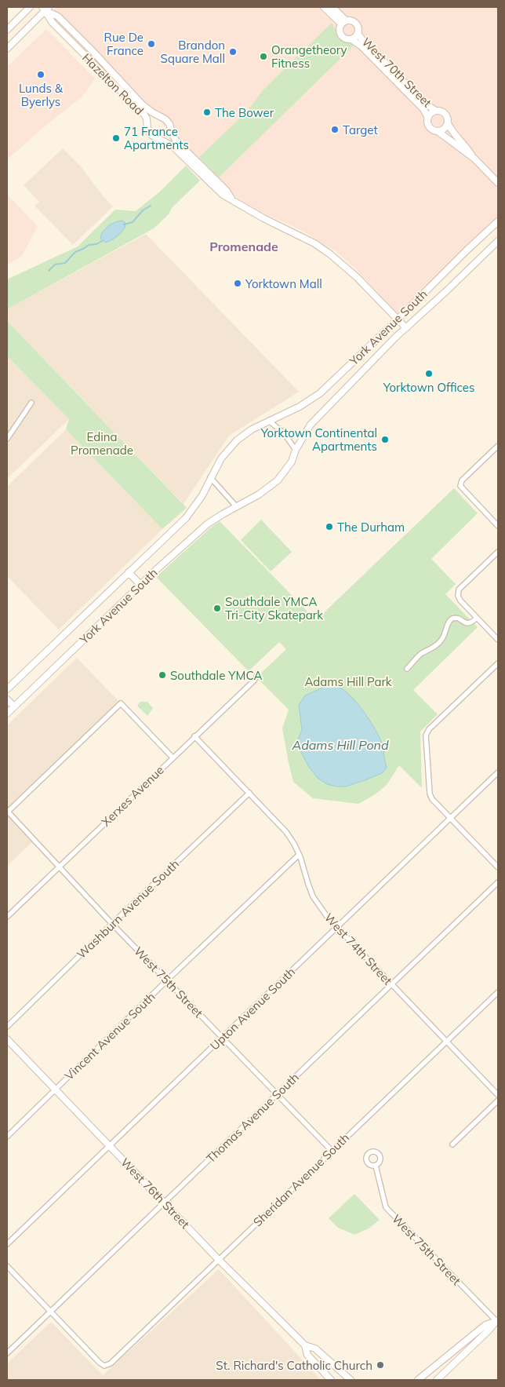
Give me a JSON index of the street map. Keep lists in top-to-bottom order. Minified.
{"streets":{"street":["West 70th Street","Hazelton Road","York Avenue South","Xerxes Avenue","Washburn Avenue South","West 74th Street","West 75th Street","Upton Avenue South","Vincent Avenue South","Thomas Avenue South","Sheridan Avenue South","West 76th Street"]},"crossings":[["Hazelton Road","York Avenue South"],["Xerxes Avenue","West 74th Street"],["Xerxes Avenue","West 75th Street"],["Washburn Avenue South","West 74th Street"],["Washburn Avenue South","West 75th Street"],["West 74th Street","Upton Avenue South"],["West 74th Street","Vincent Avenue South"],["West 74th Street","Thomas Avenue South"],["West 74th Street","Sheridan Avenue South"],["West 75th Street","Upton Avenue South"],["West 75th Street","Vincent Avenue South"],["West 75th Street","Thomas Avenue South"],["West 75th Street","Sheridan Avenue South"],["Upton Avenue South","West 76th Street"],["Vincent Avenue South","West 76th Street"],["Thomas Avenue South","Sheridan Avenue South"],["Thomas Avenue South","West 76th Street"],["Sheridan Avenue South","West 76th Street"]],"districts":["Promenade"],"water":["Adams Hill Pond"],"parks":["Edina Promenade","Adams Hill Park"],"places":["Rue De France","Brandon Square Mall","Orangetheory Fitness","Lunds & Byerlys","The Bower","Target","71 France Apartments","Yorktown Mall","Yorktown Offices","Yorktown Continental Apartments","The Durham","Southdale YMCA Tri-City Skatepark","Southdale YMCA","St. Richard's Catholic Church"]}
